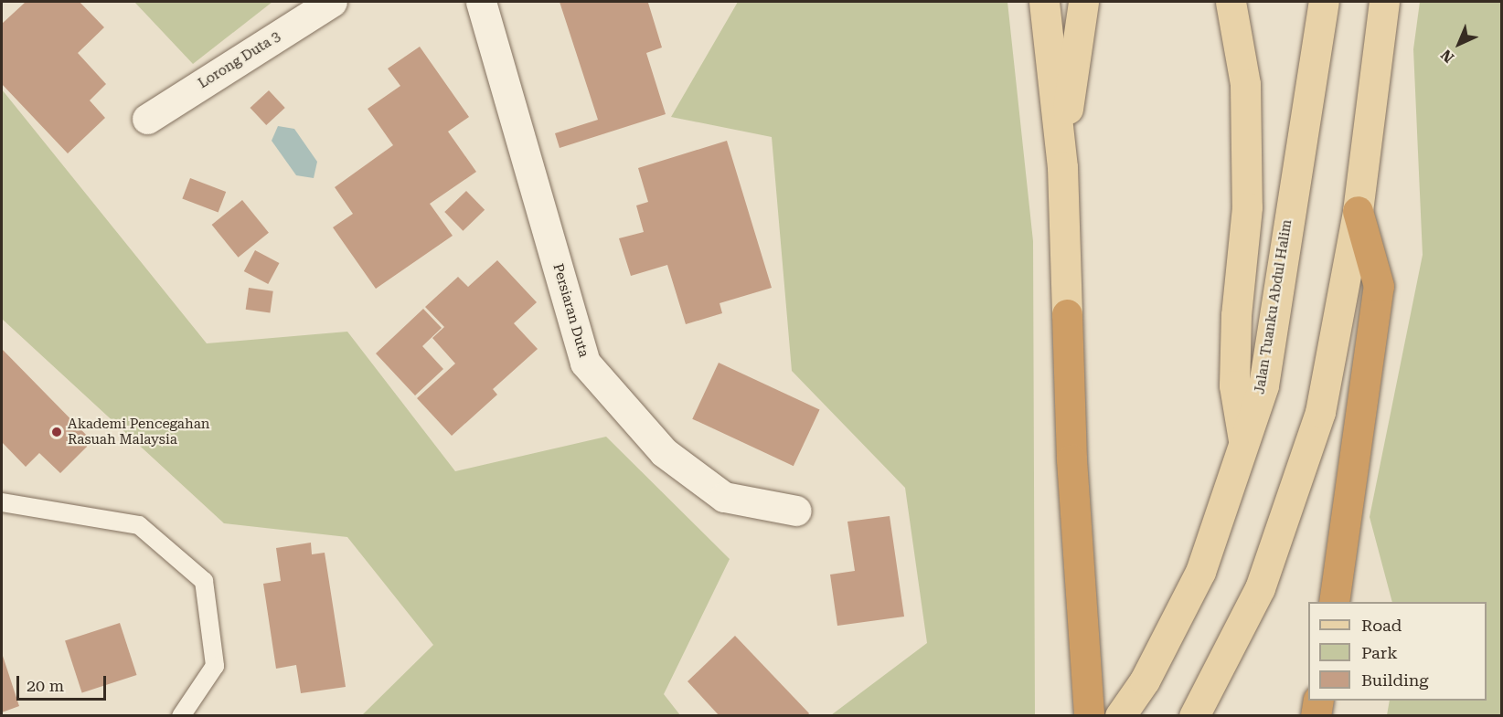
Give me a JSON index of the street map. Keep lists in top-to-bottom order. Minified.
{"streets":{"main road":["Jalan Tuanku Abdul Halim"],"street":["Lorong Duta 3","Persiaran Duta"]},"places":["Akademi Pencegahan Rasuah Malaysia"],"legend":["Road","Park","Building"],"scale_bar":"20 m","north":"bottom left"}
